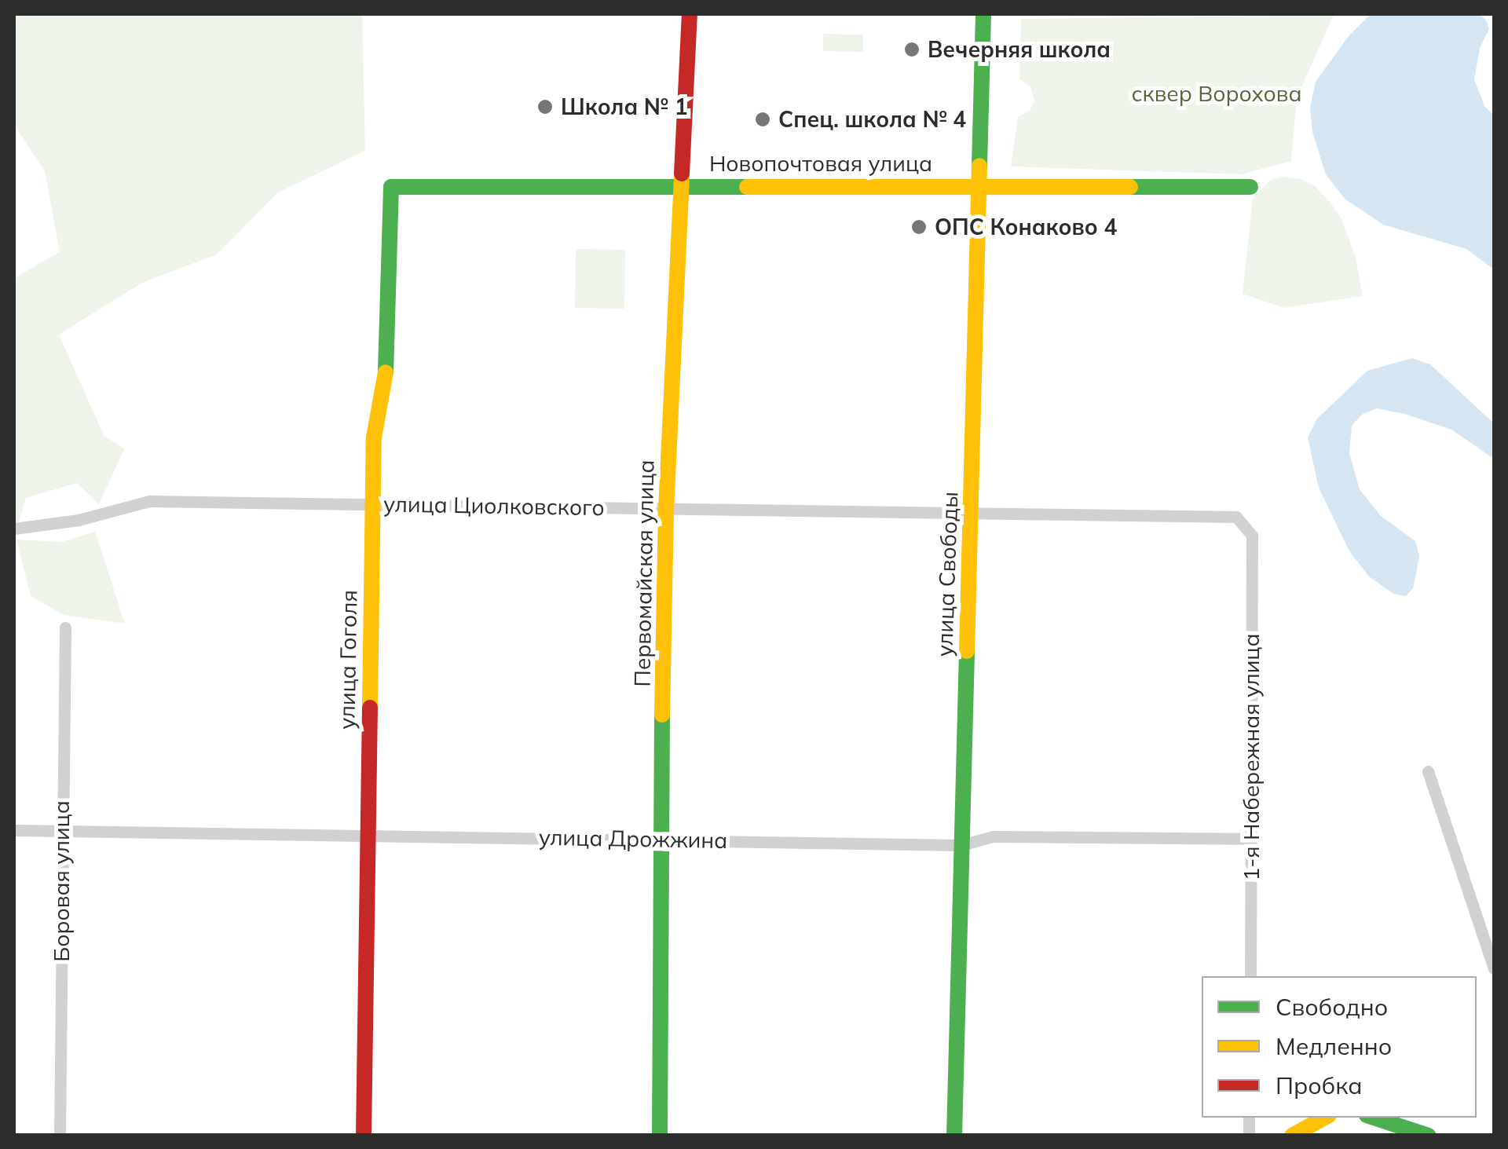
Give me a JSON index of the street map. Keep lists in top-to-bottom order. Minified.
{"streets":{"street":["Новопочтовая улица","улица Циолковского","Первомайская улица","улица Свободы","улица Гоголя","1-я Набережная улица","улица Дрожжина","Боровая улица"]},"crossings":[["Новопочтовая улица","Первомайская улица"],["Новопочтовая улица","улица Свободы"],["Новопочтовая улица","улица Гоголя"],["улица Циолковского","Первомайская улица"],["улица Циолковского","улица Свободы"],["улица Циолковского","улица Гоголя"],["улица Циолковского","1-я Набережная улица"],["Первомайская улица","улица Дрожжина"],["улица Свободы","улица Дрожжина"],["улица Гоголя","улица Дрожжина"],["1-я Набережная улица","улица Дрожжина"],["улица Дрожжина","Боровая улица"]],"parks":["сквер Ворохова"],"places":["Вечерняя школа","Школа № 1","Спец. школа № 4","ОПС Конаково 4"],"legend":["Свободно","Медленно","Пробка"]}
